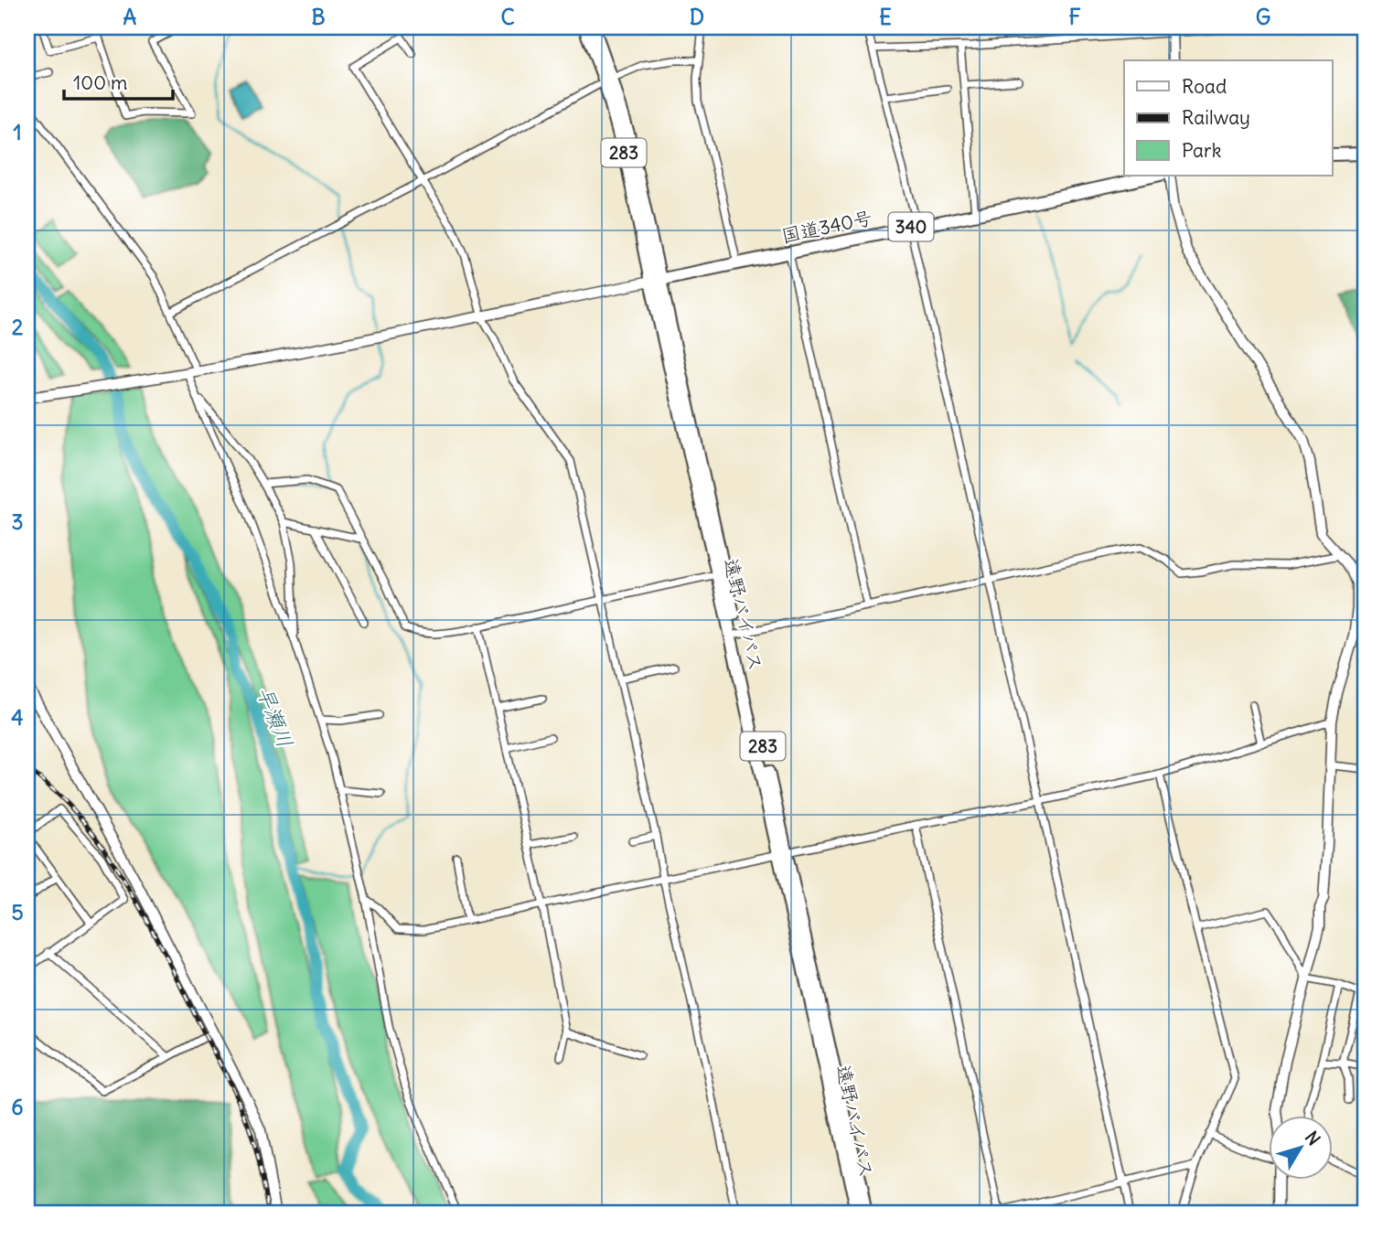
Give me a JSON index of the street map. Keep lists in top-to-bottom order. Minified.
{"streets":{"highway":["283","国道340号","340","遠野バイパス"]},"crossings":[["国道340号","遠野バイパス"]],"water":["早瀬川"],"legend":["Road","Railway","Park"],"scale_bar":"100 m","north":"top right","grid":{"columns":["A","B","C","D","E","F","G"],"rows":["1","2","3","4","5","6"]}}
